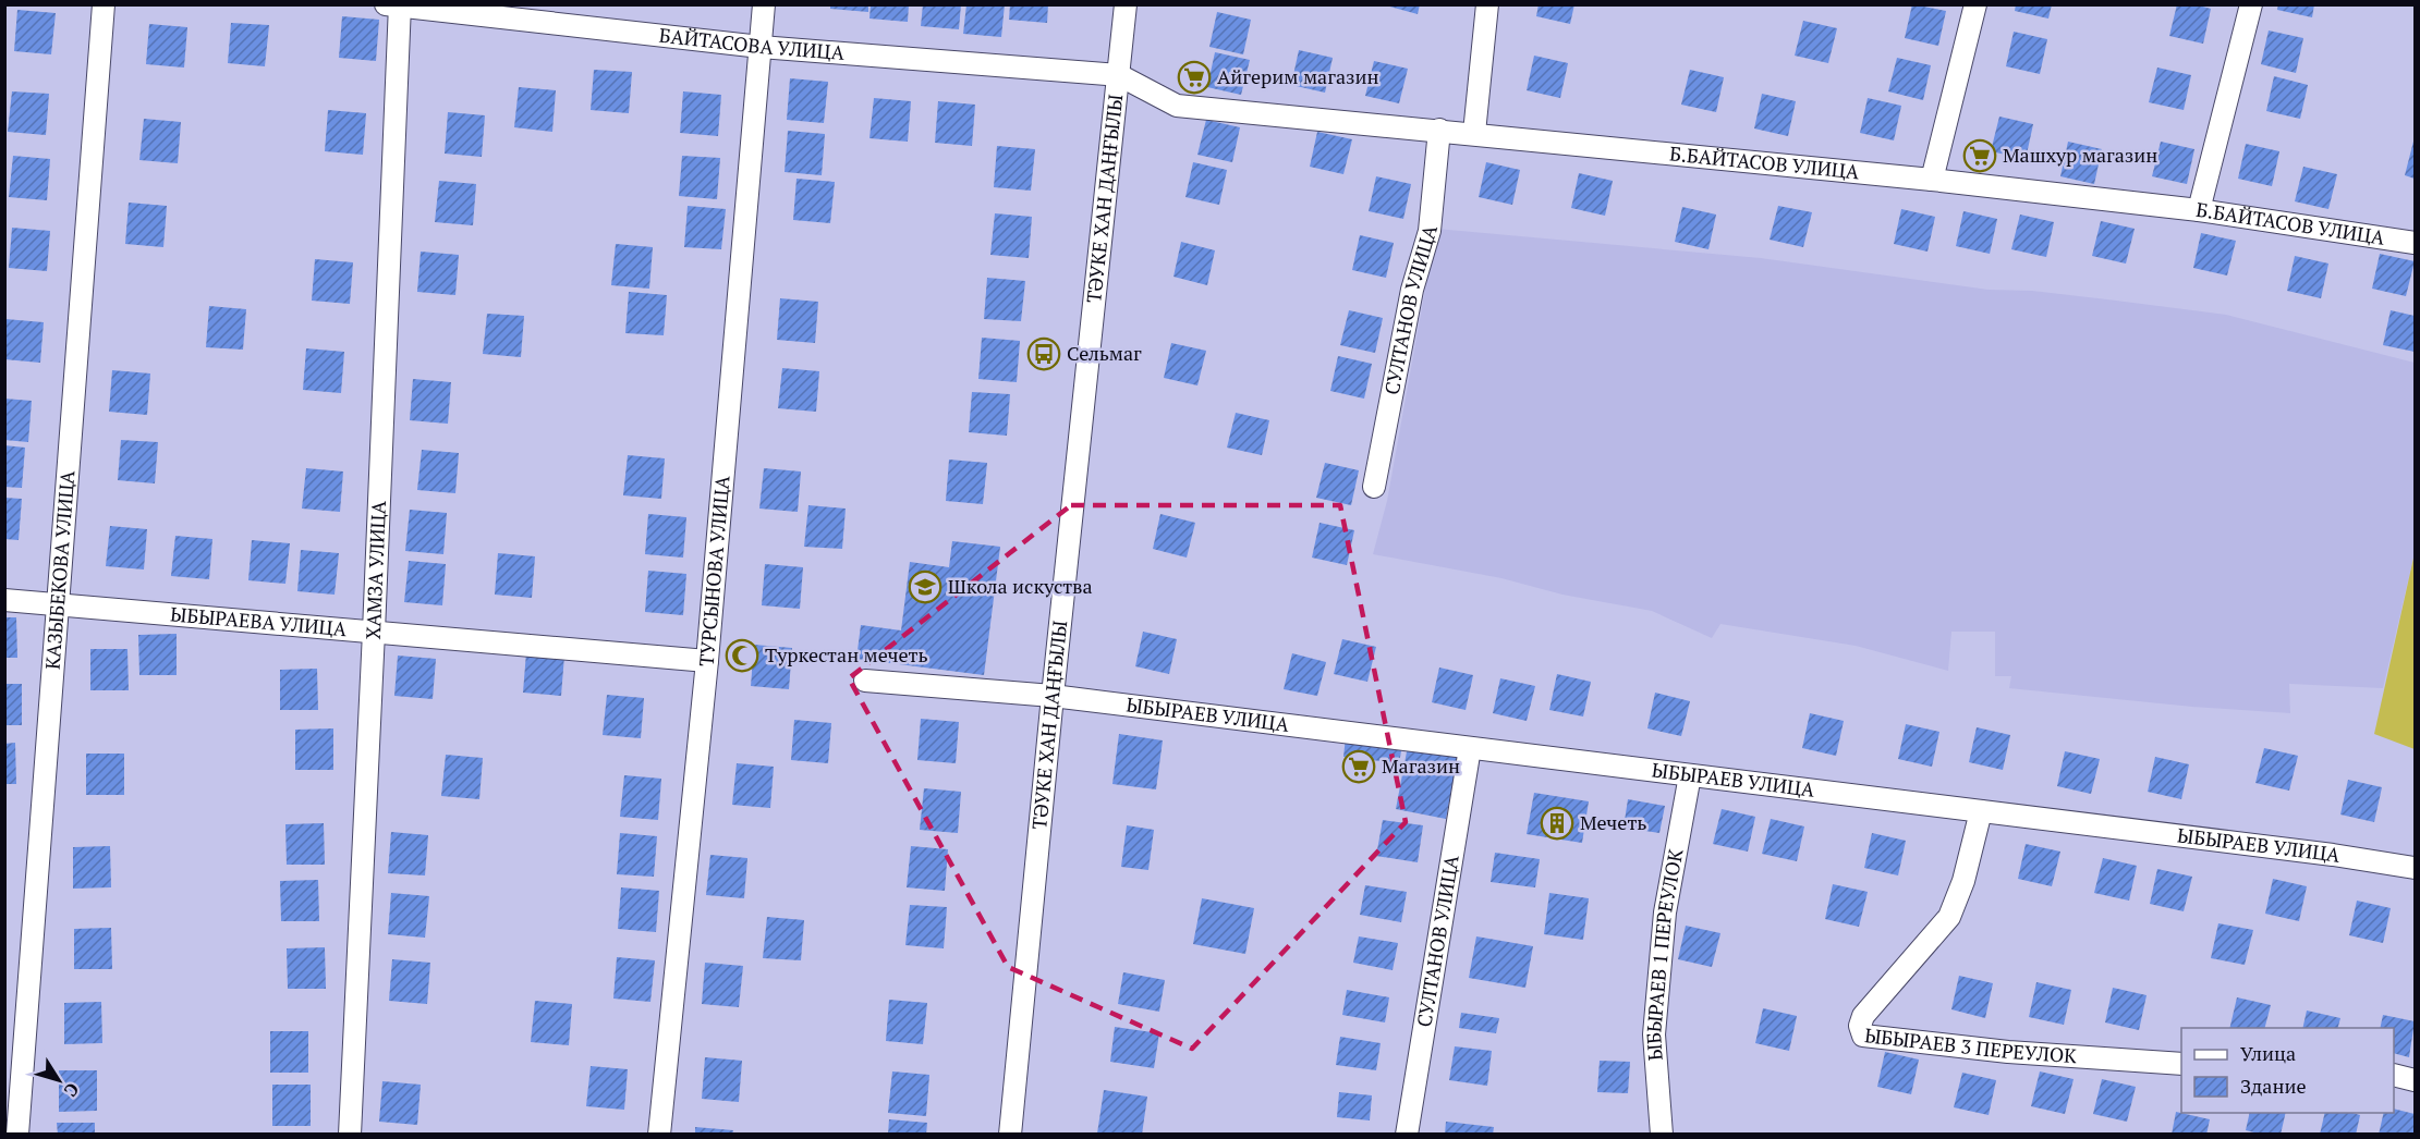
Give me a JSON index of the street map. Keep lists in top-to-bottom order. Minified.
{"streets":{"street":["БАЙТАСОВА УЛИЦА","Б.БАЙТАСОВ УЛИЦА","ТӘУКЕ ХАН ДАҢҒЫЛЫ","СУЛТАНОВ УЛИЦА","КАЗЫБЕКОВА УЛИЦА","ХАМЗА УЛИЦА","ТУРСЫНОВА УЛИЦА","ЫБЫРАЕВА УЛИЦА","ЫБЫРАЕВ УЛИЦА","ЫБЫРАЕВ 1 ПЕРЕУЛОК","ЫБЫРАЕВ 3 ПЕРЕУЛОК"]},"crossings":[["БАЙТАСОВА УЛИЦА","Б.БАЙТАСОВ УЛИЦА"],["БАЙТАСОВА УЛИЦА","ТӘУКЕ ХАН ДАҢҒЫЛЫ"],["БАЙТАСОВА УЛИЦА","ХАМЗА УЛИЦА"],["БАЙТАСОВА УЛИЦА","ТУРСЫНОВА УЛИЦА"],["Б.БАЙТАСОВ УЛИЦА","ТӘУКЕ ХАН ДАҢҒЫЛЫ"],["Б.БАЙТАСОВ УЛИЦА","СУЛТАНОВ УЛИЦА"],["ТӘУКЕ ХАН ДАҢҒЫЛЫ","ЫБЫРАЕВ УЛИЦА"],["СУЛТАНОВ УЛИЦА","ЫБЫРАЕВ УЛИЦА"],["КАЗЫБЕКОВА УЛИЦА","ЫБЫРАЕВА УЛИЦА"],["ХАМЗА УЛИЦА","ЫБЫРАЕВА УЛИЦА"],["ТУРСЫНОВА УЛИЦА","ЫБЫРАЕВА УЛИЦА"],["ЫБЫРАЕВ УЛИЦА","ЫБЫРАЕВ 1 ПЕРЕУЛОК"],["ЫБЫРАЕВ УЛИЦА","ЫБЫРАЕВ 3 ПЕРЕУЛОК"]],"places":{"supermarket":["Айгерим магазин","Машхур магазин","Магазин"],"bus stop":["Сельмаг"],"school or university":["Школа искуства"],"mosque":["Туркестан мечеть"],"building":["Мечеть"]},"legend":["Улица","Здание"],"north":"bottom right"}
